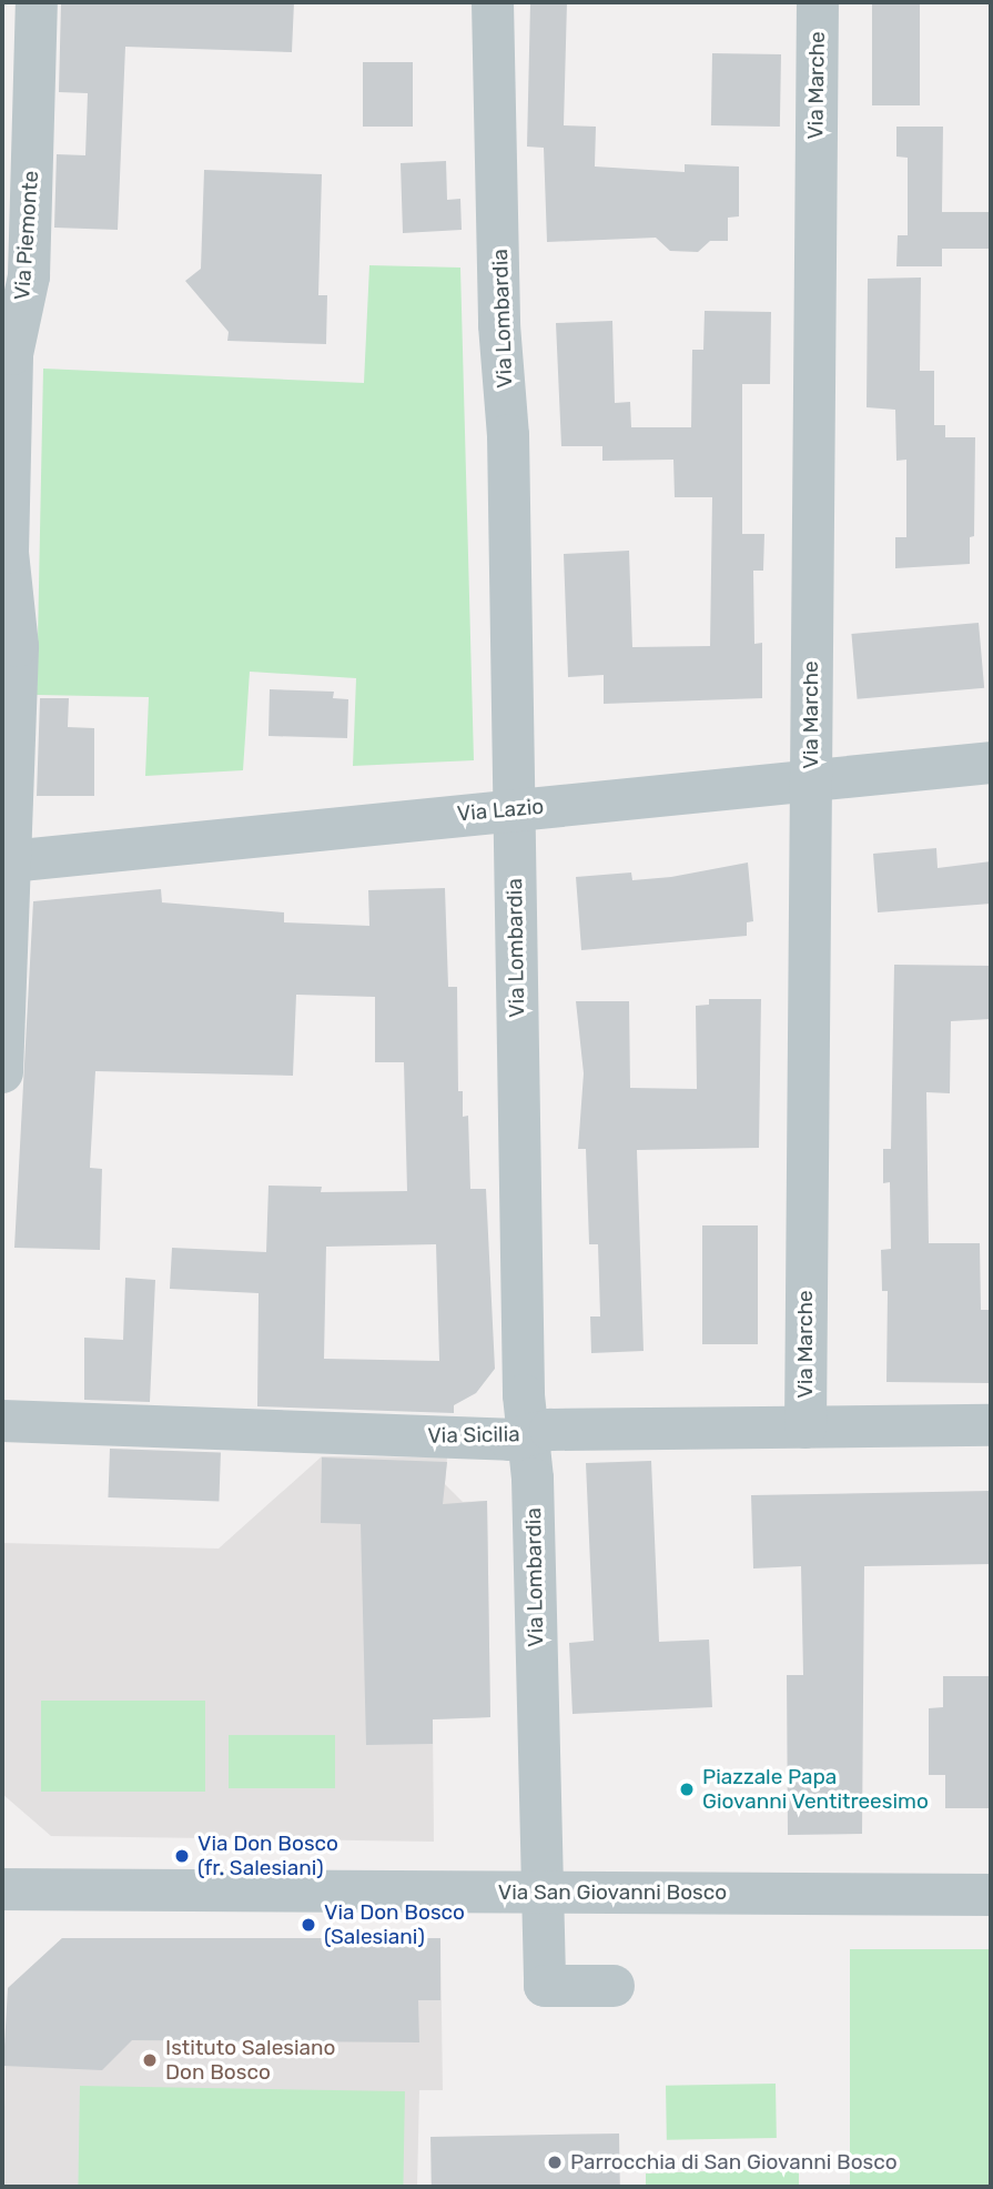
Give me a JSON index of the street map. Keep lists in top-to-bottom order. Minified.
{"streets":{"street":["Via Marche","Via Piemonte","Via Lombardia","Via Lazio","Via Sicilia","Via San Giovanni Bosco"]},"crossings":[["Via Marche","Via Lazio"],["Via Marche","Via Sicilia"],["Via Piemonte","Via Lazio"],["Via Lombardia","Via Lazio"],["Via Lombardia","Via Sicilia"],["Via Lombardia","Via San Giovanni Bosco"]],"places":["Piazzale Papa Giovanni Ventitreesimo","Via Don Bosco (fr. Salesiani)","Via Don Bosco (Salesiani)","Istituto Salesiano Don Bosco","Parrocchia di San Giovanni Bosco"]}
